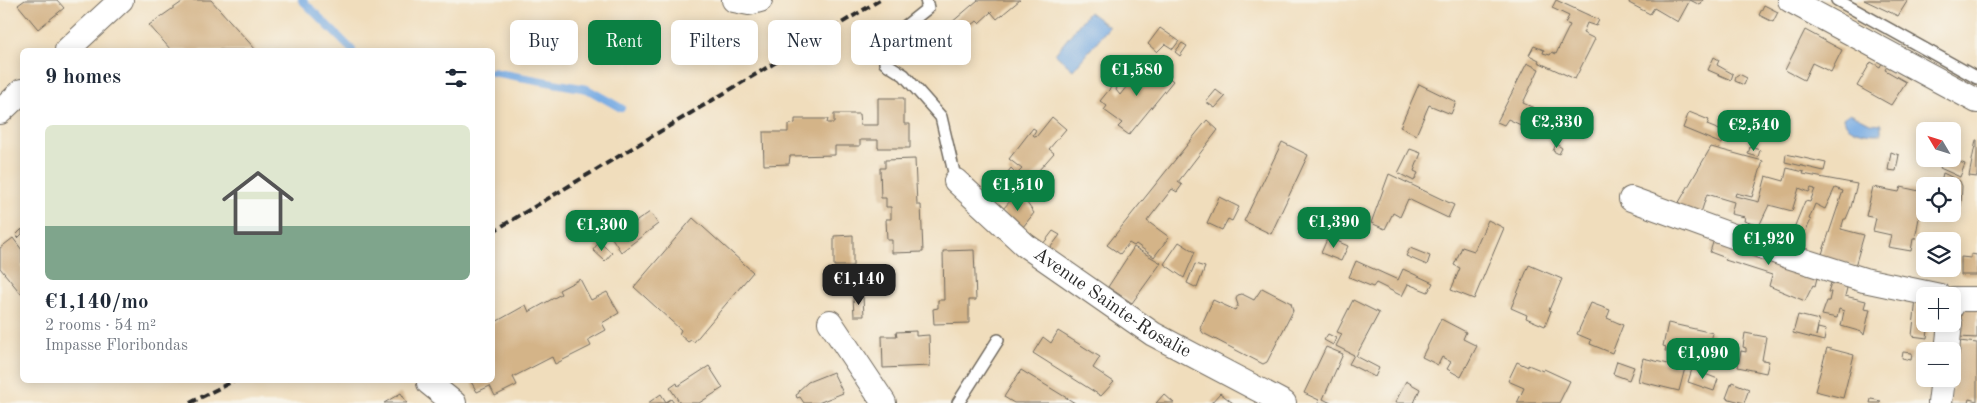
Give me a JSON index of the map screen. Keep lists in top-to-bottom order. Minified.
{"streets":{"street":["Avenue Sainte-Rosalie"]},"north":"top left","page":{"chip":["Buy","Rent","Filters","New","Apartment"],"heading":"9 homes","price":["€1,580","€2,330","€2,540","€1,510","€1,390","€1,300","€1,920","€1,140","€1,090"],"list":[{"name":"€1,140/mo","note":"2 rooms · 54 m² · Impasse Floribondas"}],"map_buttons":["+","−"]}}
